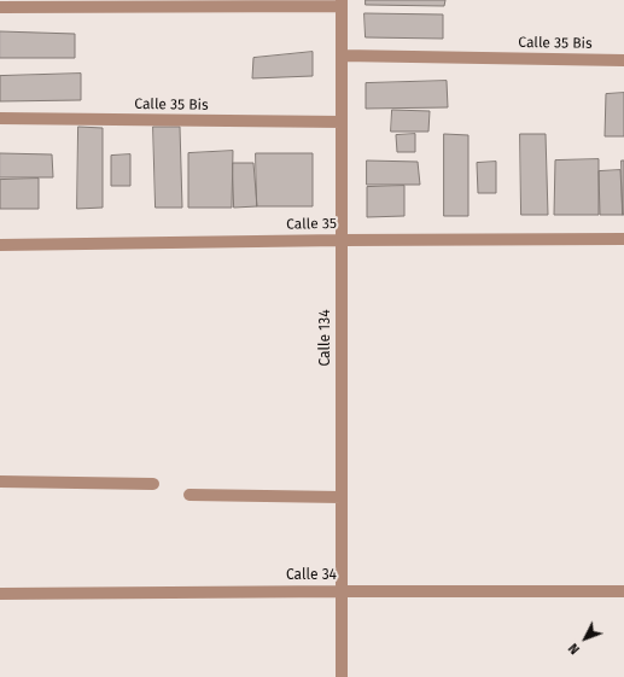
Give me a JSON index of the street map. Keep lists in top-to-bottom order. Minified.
{"streets":{"street":["Calle 35 Bis","Calle 35","Calle 134","Calle 34"]},"crossings":[["Calle 35 Bis","Calle 134"],["Calle 35","Calle 134"],["Calle 134","Calle 34"]],"north":"bottom left"}
